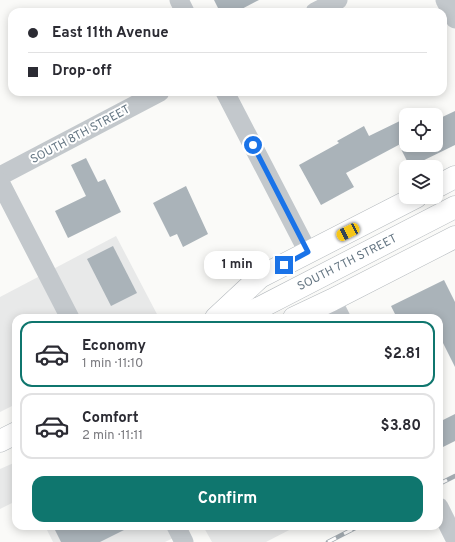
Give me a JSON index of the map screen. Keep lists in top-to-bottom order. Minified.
{"streets":{"main road":["SOUTH 7TH STREET"],"street":["SOUTH 8TH STREET"]},"page":{"banner":["East 11th Avenue","Drop-off"],"bubble":"1 min","list":[{"name":"Economy","note":"1 min · 11:10","value":"$2.81"},{"name":"Comfort","note":"2 min · 11:11","value":"$3.80"}],"buttons":"Confirm"}}
